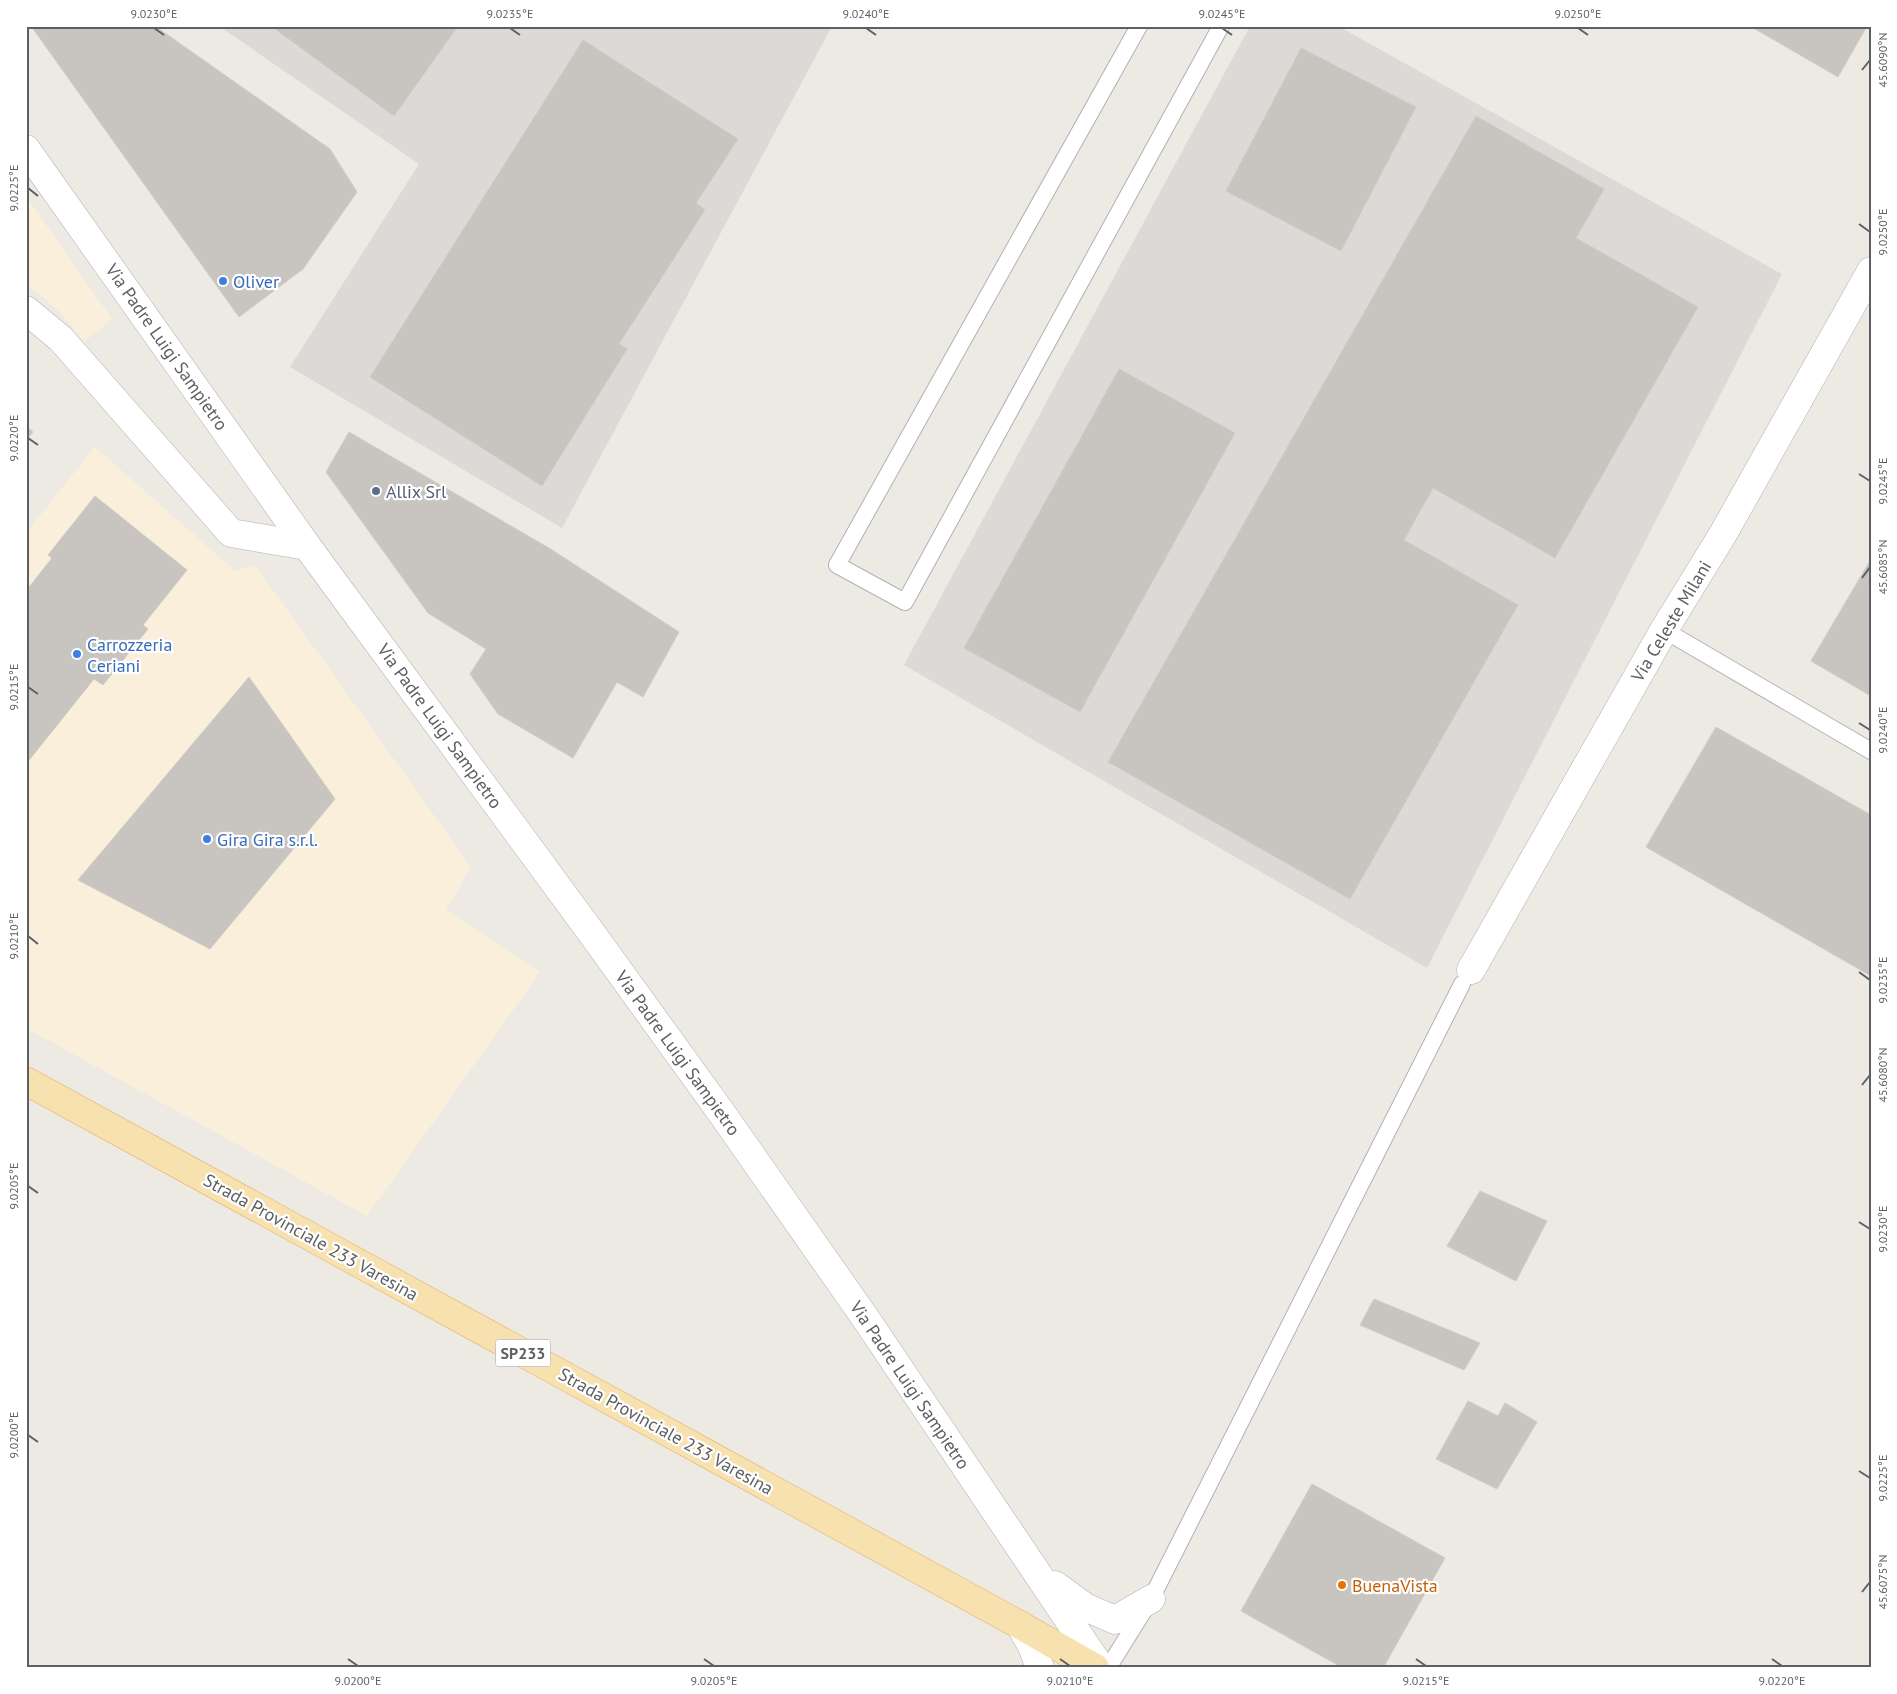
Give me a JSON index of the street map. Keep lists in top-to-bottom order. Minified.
{"streets":{"main road":["Strada Provinciale 233 Varesina","SP233"],"street":["Via Padre Luigi Sampietro","Via Celeste Milani"]},"places":["Oliver","Allix Srl","Carrozzeria Ceriani","Gira Gira s.r.l.","BuenaVista"],"coordinates":["9.0230°E","9.0235°E","9.0240°E","9.0245°E","9.0250°E","45.6090°N","9.0225°E","9.0220°E","45.6085°N","9.0215°E","9.0210°E","45.6080°N","9.0205°E","9.0200°E","45.6075°N"]}
